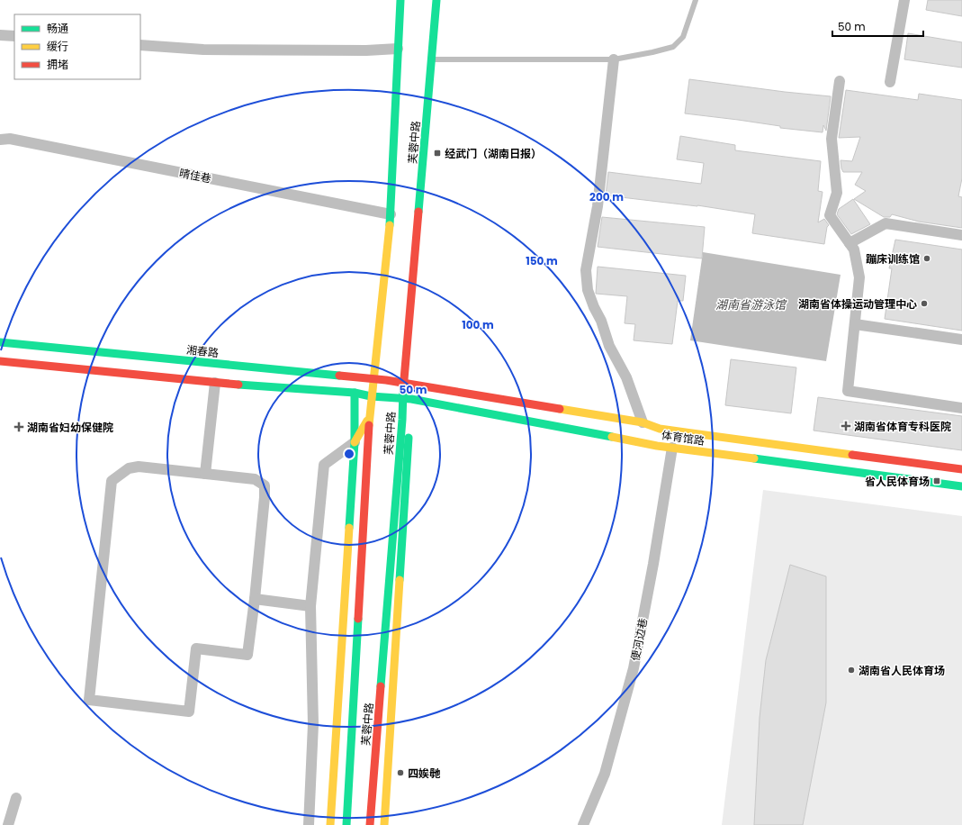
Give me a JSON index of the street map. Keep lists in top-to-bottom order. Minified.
{"streets":{"street":["芙蓉中路","晴佳巷","湘春路","体育馆路","便河边巷"]},"crossings":[["芙蓉中路","晴佳巷"],["芙蓉中路","湘春路"],["芙蓉中路","体育馆路"],["湘春路","体育馆路"],["体育馆路","便河边巷"]],"water":["湖南省游泳馆"],"places":{"transit":["经武门（湖南日报）","省人民体育场"],"other":["蹦床训练馆","湖南省体操运动管理中心","湖南省人民体育场","四娭毑"],"health":["湖南省体育专科医院","湖南省妇幼保健院"]},"legend":["畅通","缓行","拥堵"],"scale_bar":"50 m","rings":["200 m","150 m","100 m","50 m"]}
